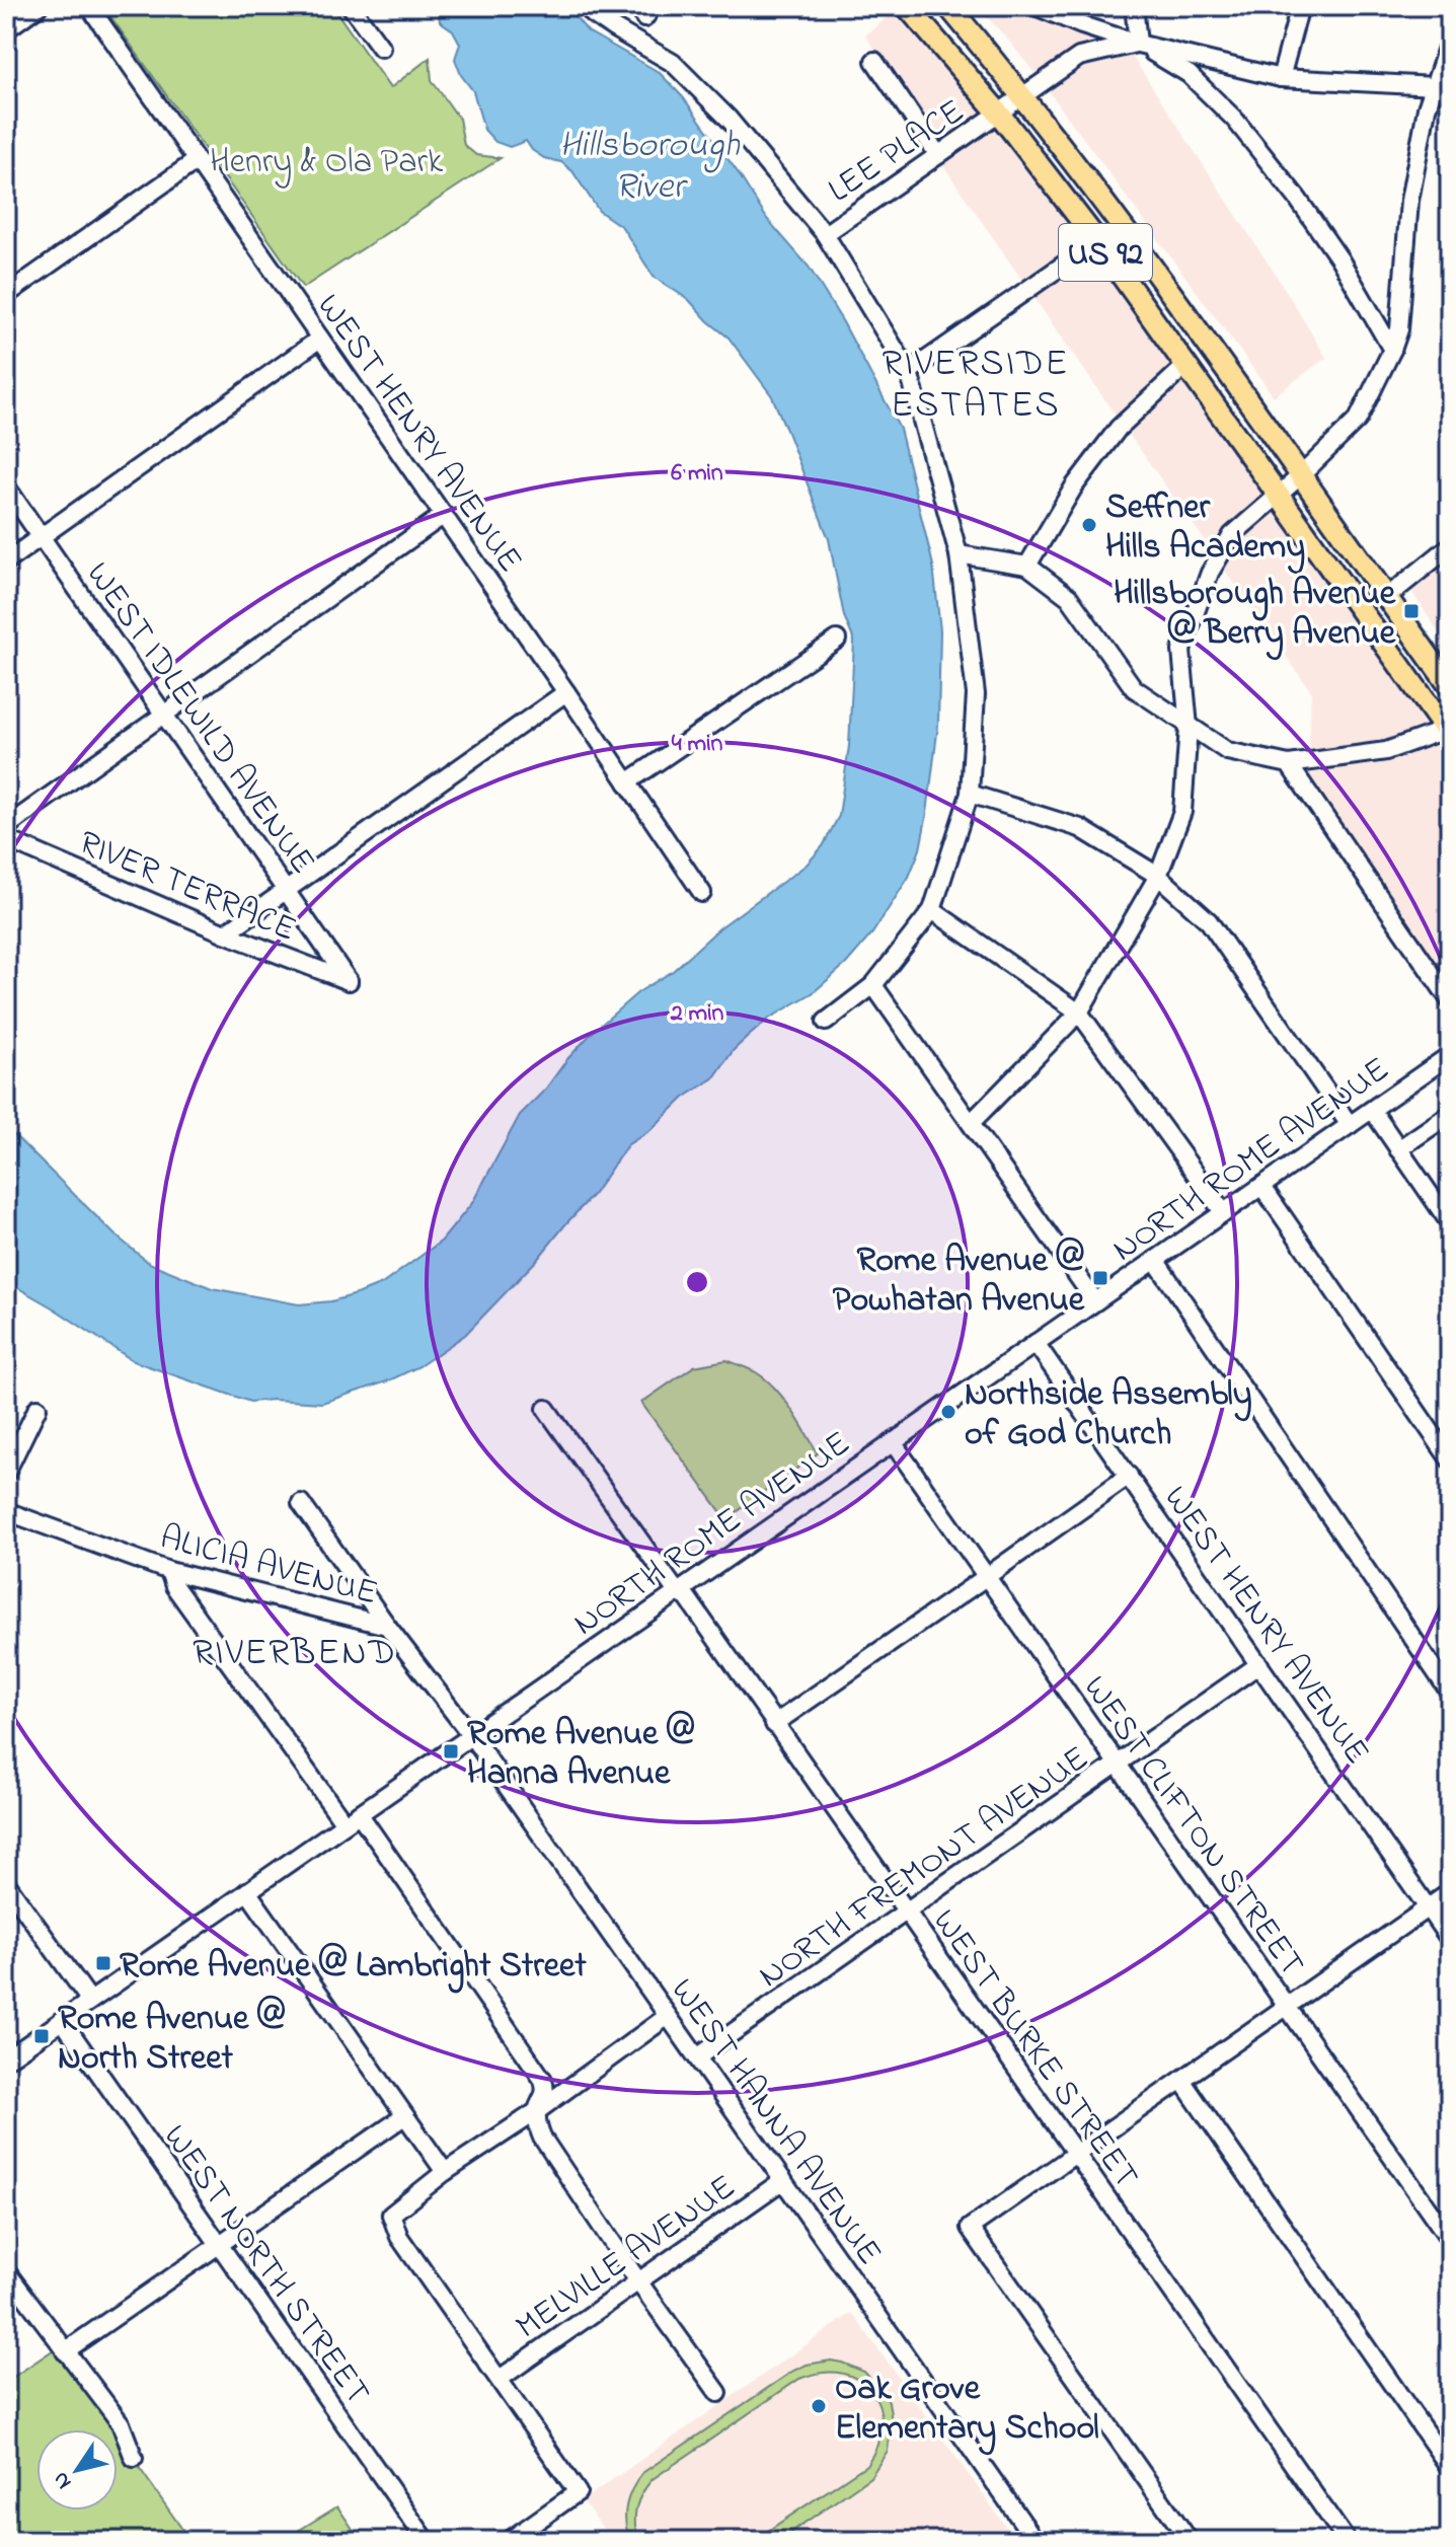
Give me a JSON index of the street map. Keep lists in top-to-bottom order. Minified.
{"streets":{"main road":["US 92"],"street":["LEE PLACE","WEST HENRY AVENUE","WEST IDLEWILD AVENUE","RIVER TERRACE","NORTH ROME AVENUE","ALICIA AVENUE","WEST CLIFTON STREET","NORTH FREMONT AVENUE","WEST BURKE STREET","WEST HANNA AVENUE","MELVILLE AVENUE","WEST NORTH STREET"]},"crossings":[["LEE PLACE","US 92"],["WEST HENRY AVENUE","NORTH ROME AVENUE"],["WEST HENRY AVENUE","NORTH FREMONT AVENUE"],["WEST IDLEWILD AVENUE","RIVER TERRACE"],["NORTH ROME AVENUE","ALICIA AVENUE"],["NORTH ROME AVENUE","WEST CLIFTON STREET"],["NORTH ROME AVENUE","WEST BURKE STREET"],["NORTH ROME AVENUE","WEST HANNA AVENUE"],["NORTH ROME AVENUE","WEST NORTH STREET"],["ALICIA AVENUE","WEST HANNA AVENUE"],["WEST CLIFTON STREET","NORTH FREMONT AVENUE"],["NORTH FREMONT AVENUE","WEST BURKE STREET"],["NORTH FREMONT AVENUE","WEST HANNA AVENUE"],["WEST HANNA AVENUE","MELVILLE AVENUE"]],"districts":["RIVERSIDE ESTATES","RIVERBEND"],"water":["Hillsborough River"],"parks":["Henry & Ola Park"],"places":{"other":["Seffner Hills Academy","Northside Assembly of God Church","Oak Grove Elementary School"],"transit":["Hillsborough Avenue @ Berry Avenue","Rome Avenue @ Powhatan Avenue","Rome Avenue @ Hanna Avenue","Rome Avenue @ Lambright Street","Rome Avenue @ North Street"]},"north":"bottom left","rings":["6 min","4 min","2 min"]}
